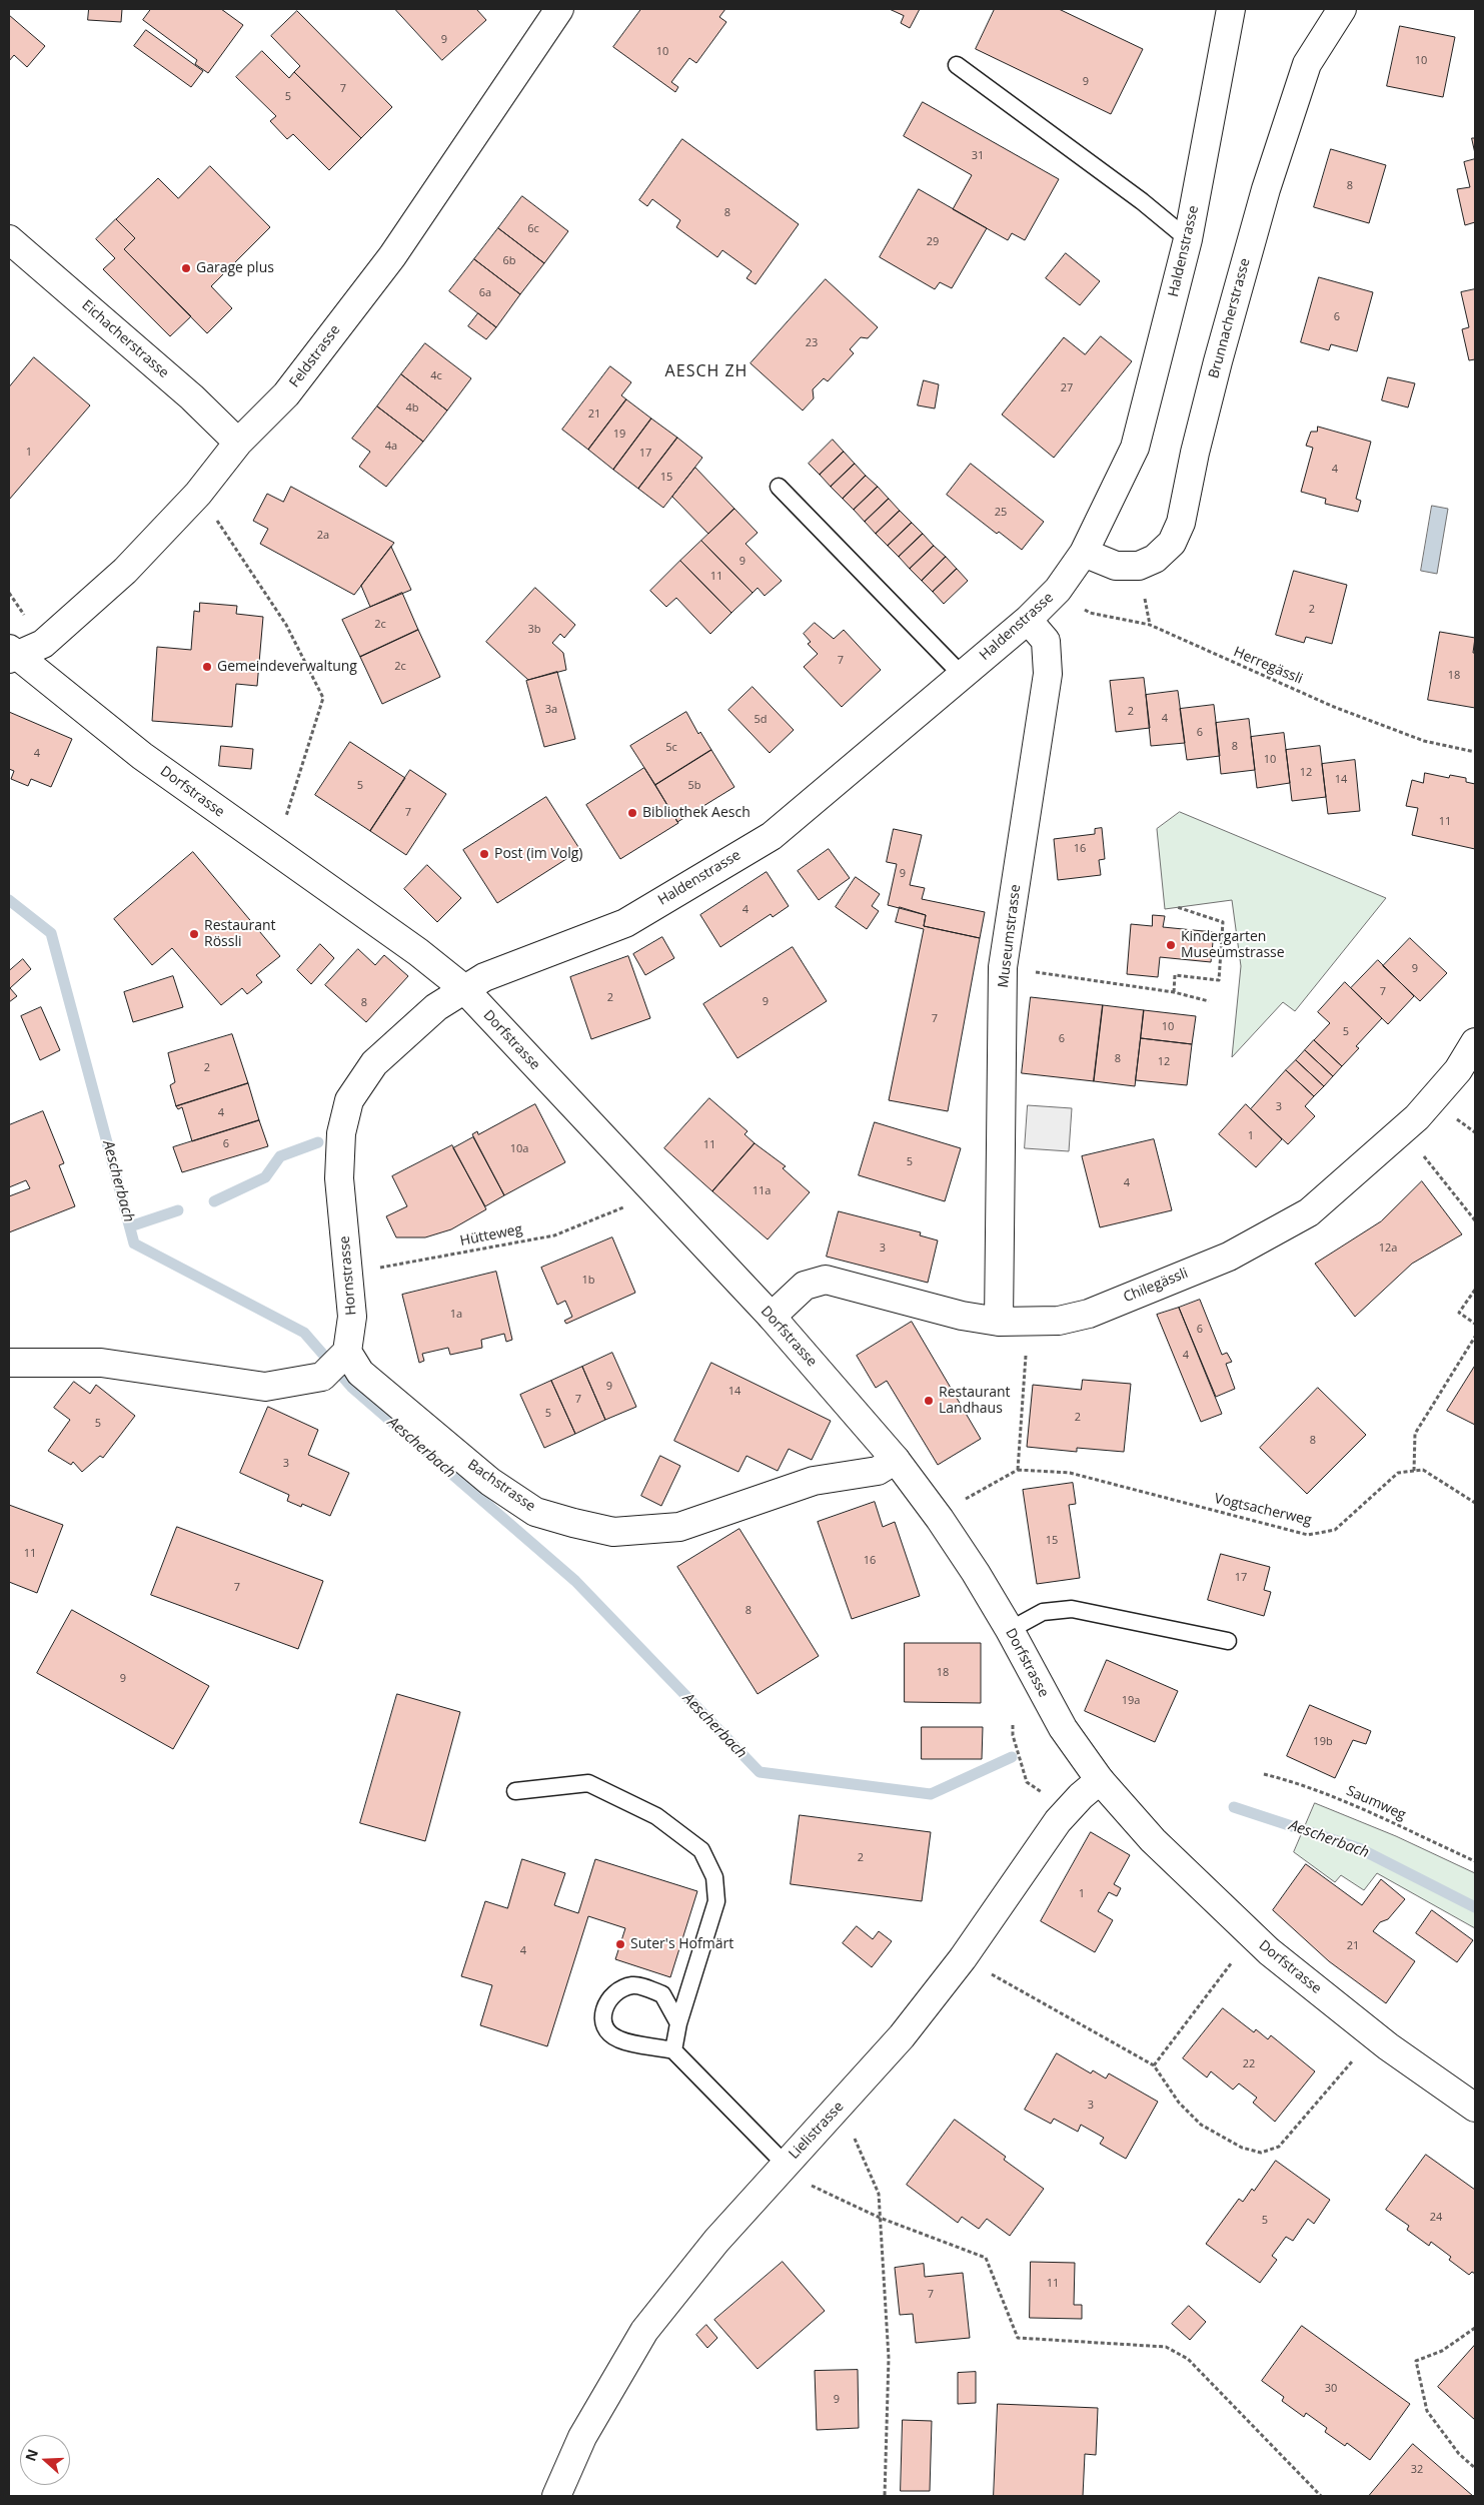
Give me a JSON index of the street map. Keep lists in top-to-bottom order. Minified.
{"streets":{"street":["Haldenstrasse","Brunnacherstrasse","Eichacherstrasse","Feldstrasse","Dorfstrasse","Museumstrasse","Hornstrasse","Chilegässli","Bachstrasse","Lielistrasse"],"path":["Herregässli","Hütteweg","Vogtsacherweg","Saumweg"]},"crossings":[["Haldenstrasse","Brunnacherstrasse"],["Haldenstrasse","Herregässli"],["Haldenstrasse","Dorfstrasse"],["Haldenstrasse","Museumstrasse"],["Haldenstrasse","Hornstrasse"],["Eichacherstrasse","Feldstrasse"],["Feldstrasse","Dorfstrasse"],["Dorfstrasse","Hornstrasse"],["Dorfstrasse","Chilegässli"],["Dorfstrasse","Bachstrasse"],["Dorfstrasse","Lielistrasse"],["Museumstrasse","Chilegässli"],["Hütteweg","Hornstrasse"],["Hornstrasse","Bachstrasse"]],"districts":["AESCH ZH"],"water":["Aescherbach"],"places":["Garage plus","Gemeindeverwaltung","Bibliothek Aesch","Post (im Volg)","Restaurant Rössli","Kindergarten Museumstrasse","Restaurant Landhaus","Suter's Hofmärt"],"house_numbers":["9","10","10","9","7","5","31","8","8","6c","29","6b","6a","6","23","4c","27","4b","21","19","4a","1","17","4","15","25","2a","9","11","2","2c","3b","7","2c","18","3a","2","4","5d","6","8","5c","4","10","12","14","5","5b","7","11","16","9","4","9","7","2","9","8","7","10","5","6","8","12","2","3","4","1","6","11","10a","5","4","11a","3","12a","1b","1a","6","4","9","14","7","5","2","5","8","3","15","11","16","17","7","8","18","9","19a","19b","2","1","21","4","22","3","24","5","11","7","30","9","32"],"north":"left"}
